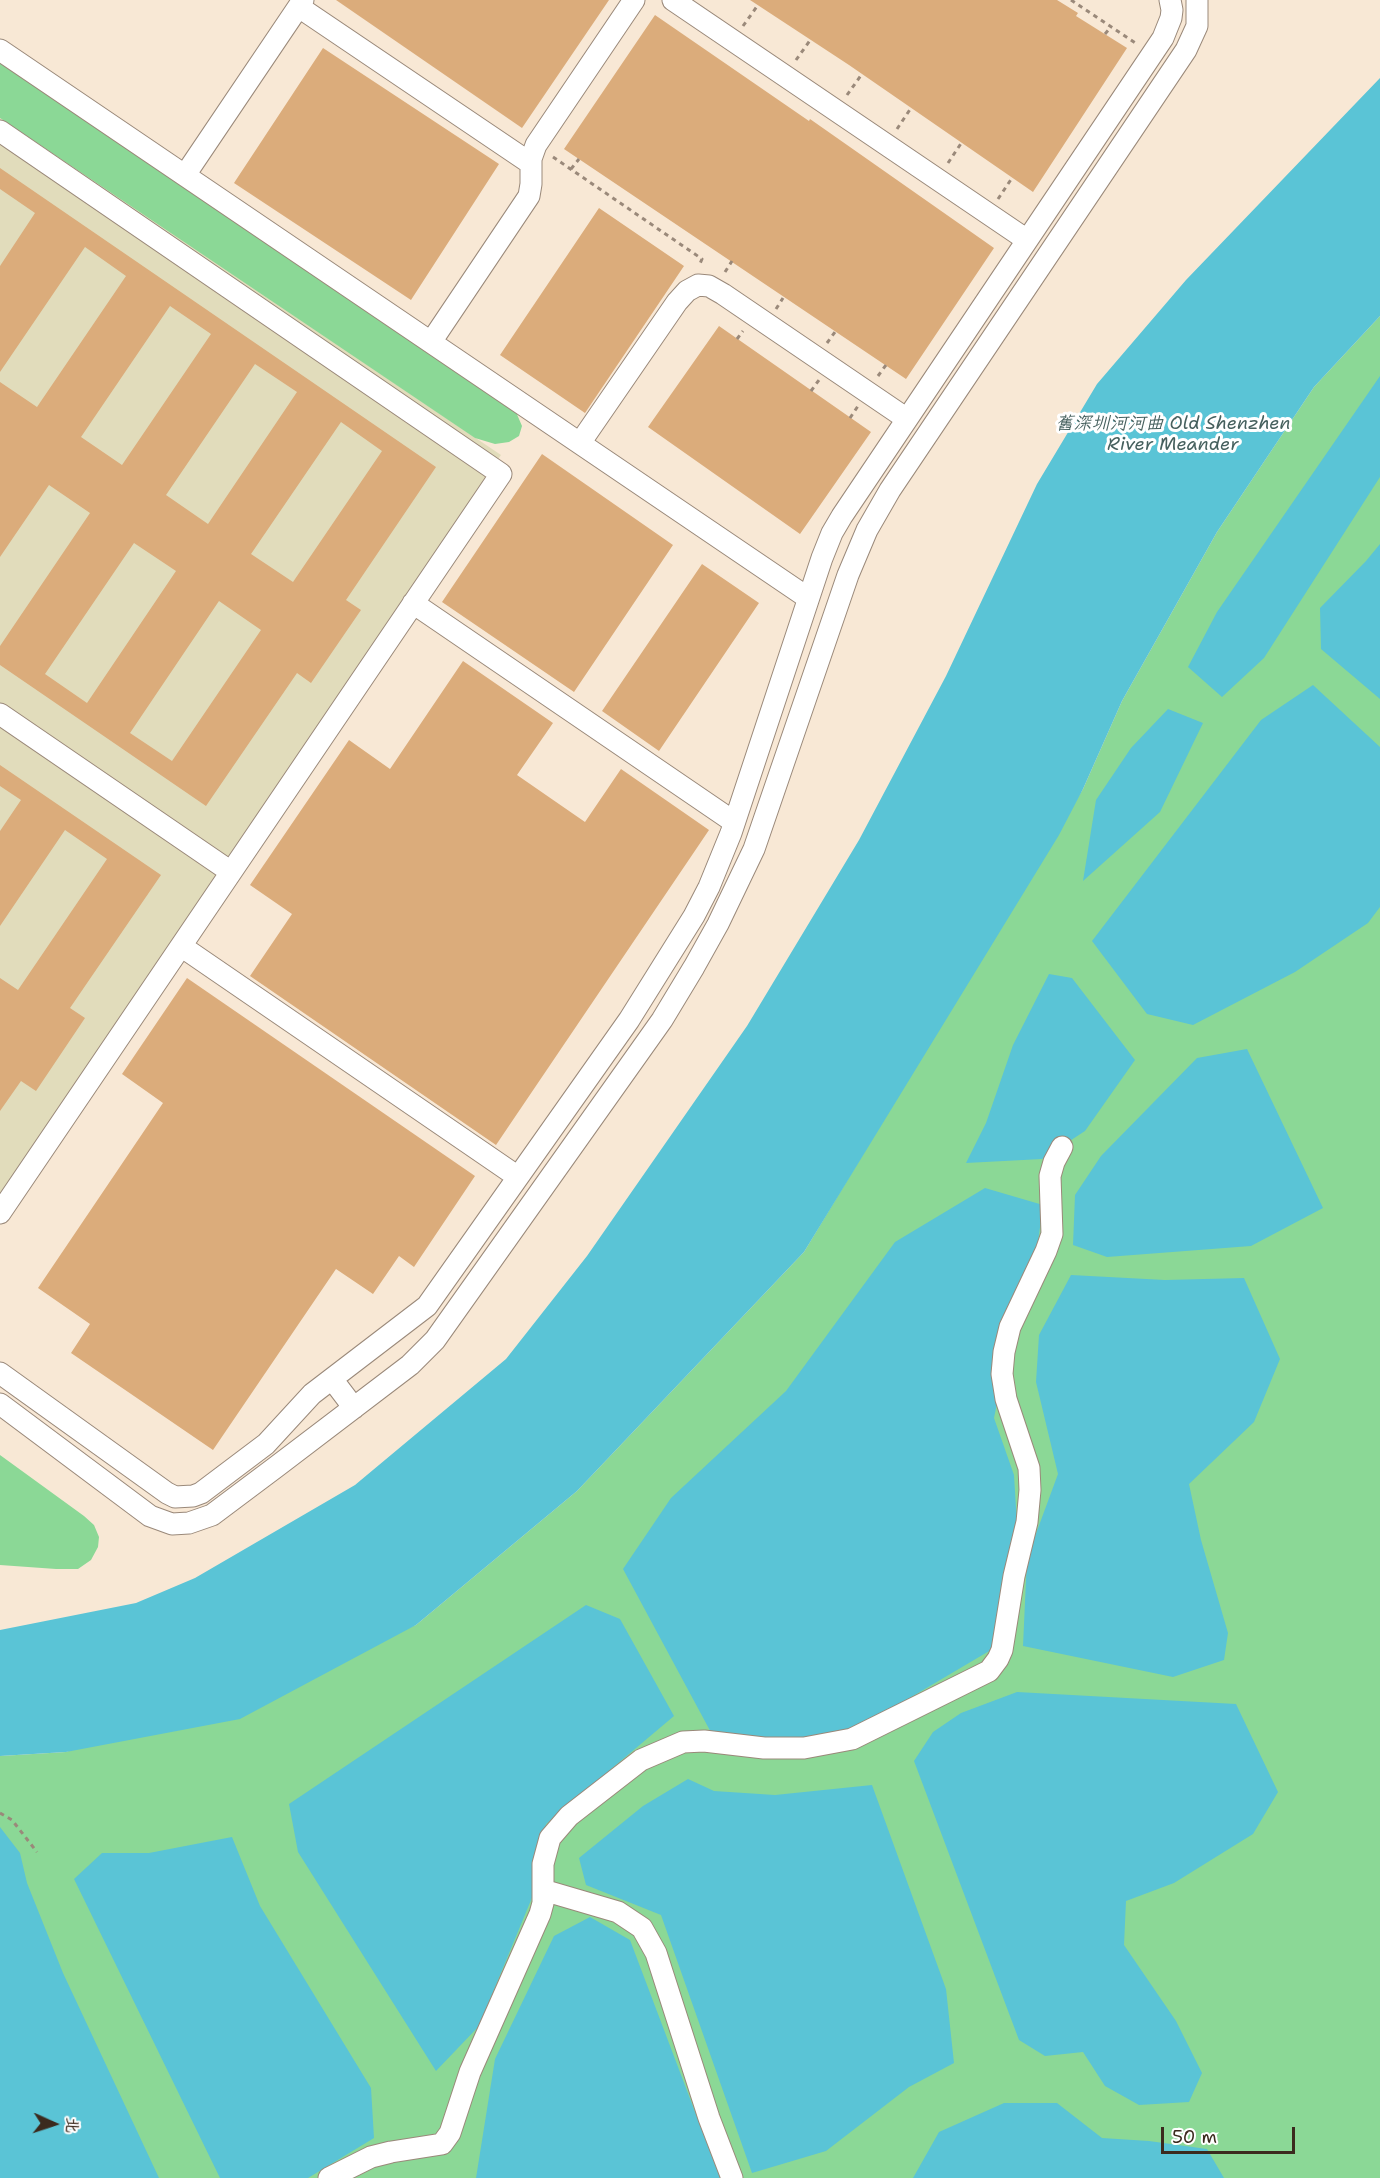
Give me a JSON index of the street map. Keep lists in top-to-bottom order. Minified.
{"water":["舊深圳河河曲 Old Shenzhen River Meander"],"scale_bar":"50 m","north":"right"}
